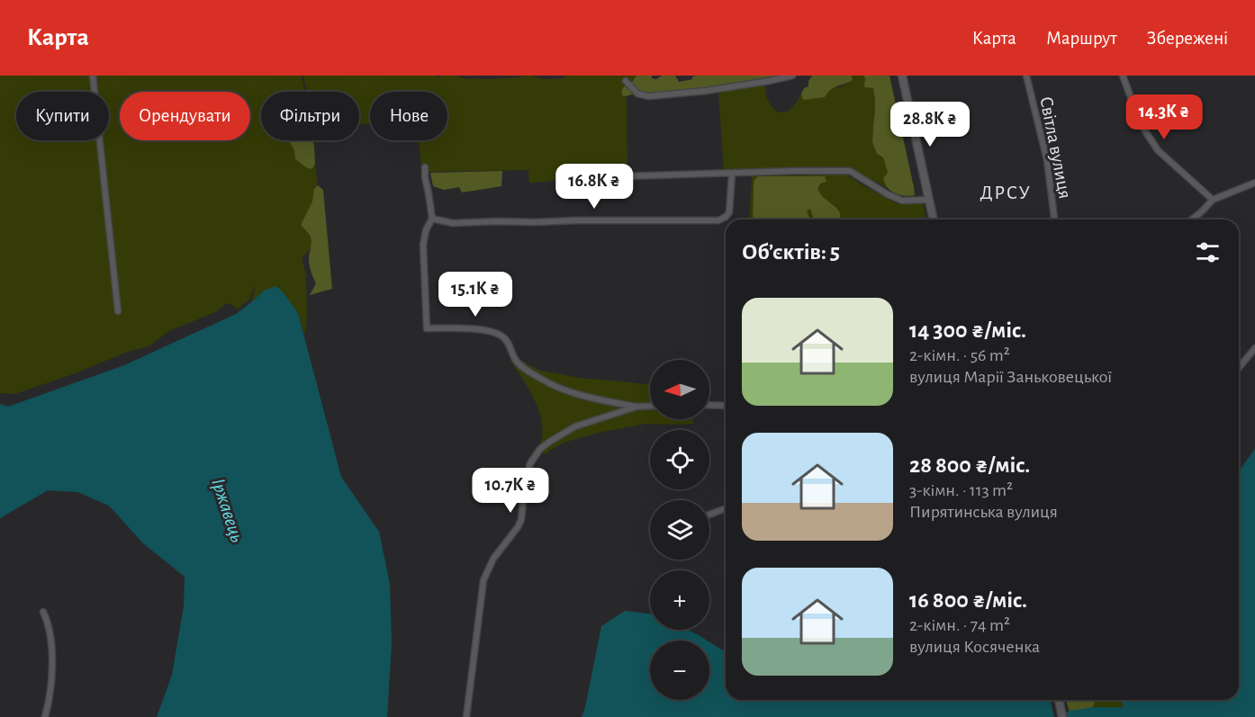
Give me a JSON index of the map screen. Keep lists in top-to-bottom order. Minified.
{"streets":{"street":["Світла вулиця"]},"districts":["ДРСУ"],"water":["Іржавець"],"north":"left","page":{"header":"Карта","nav":["Карта","Маршрут","Збережені"],"chip":["Купити","Орендувати","Фільтри","Нове"],"price":["14.3K ₴","28.8K ₴","16.8K ₴","15.1K ₴","10.7K ₴"],"heading":"Об’єктів: 5","list":[{"name":"14 300 ₴/міс.","note":"2-кімн. · 56 m² · вулиця Марії Заньковецької"},{"name":"28 800 ₴/міс.","note":"3-кімн. · 113 m² · Пирятинська вулиця"},{"name":"16 800 ₴/міс.","note":"2-кімн. · 74 m² · вулиця Косяченка"}],"map_buttons":["+","−"]}}
